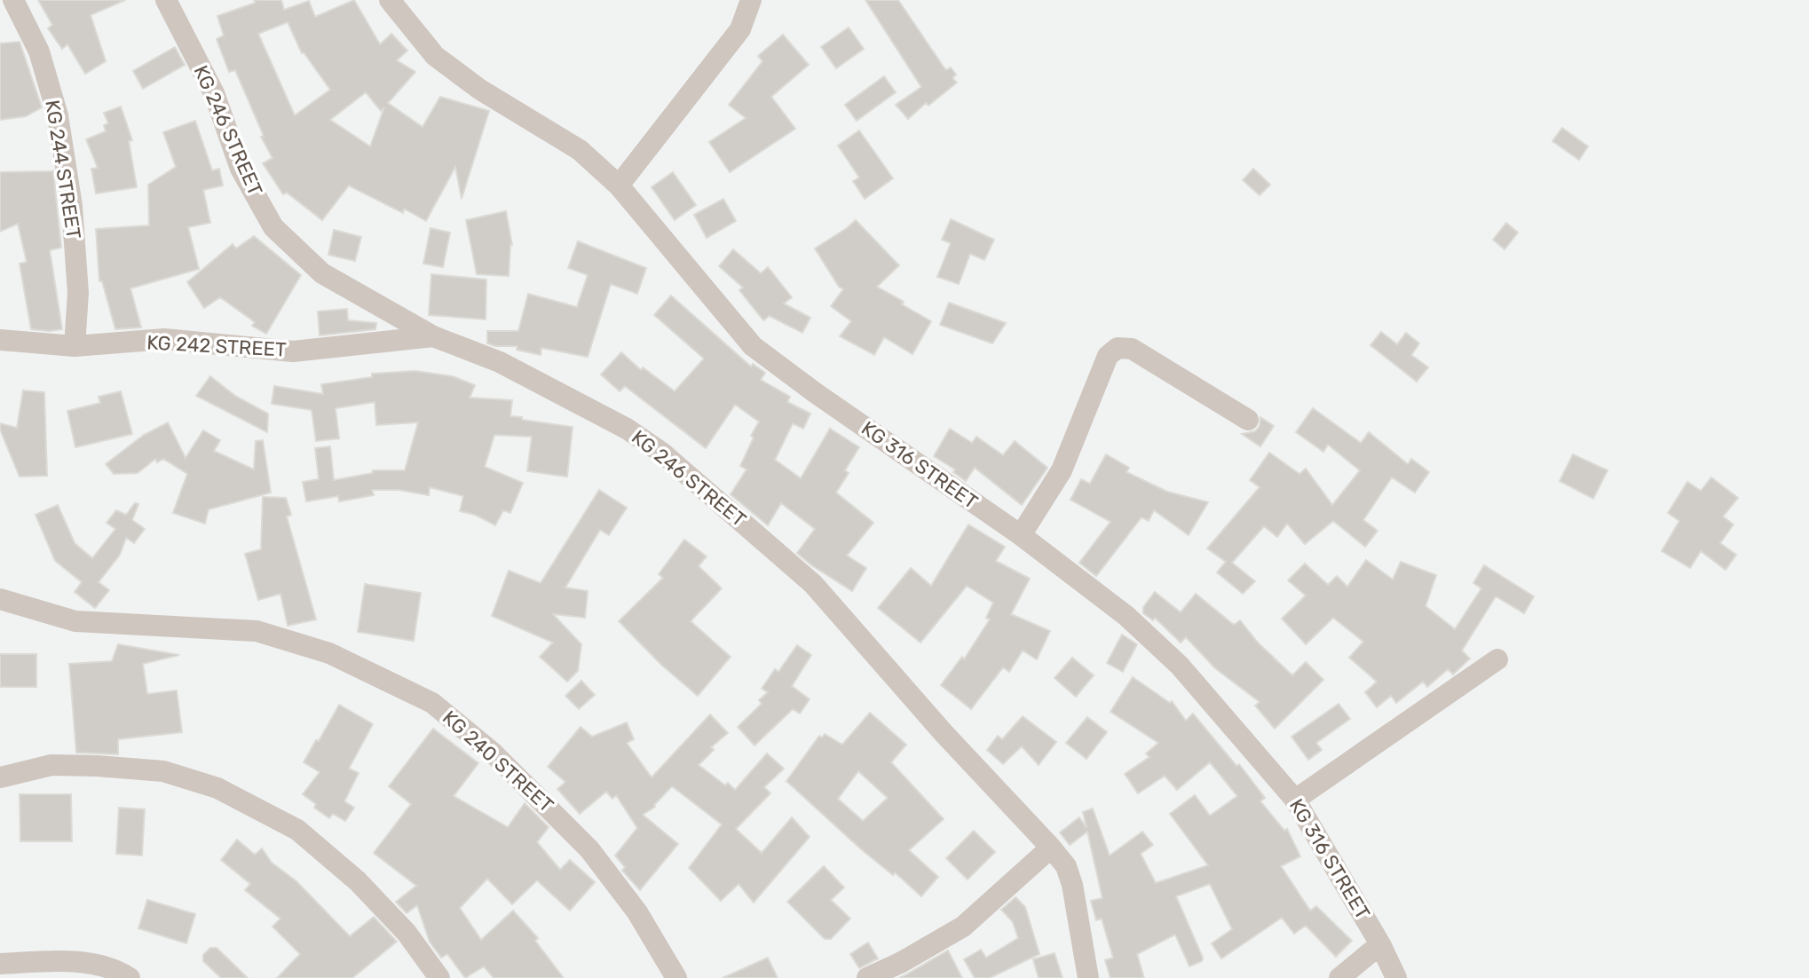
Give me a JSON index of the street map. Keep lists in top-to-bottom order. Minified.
{"streets":{"street":["KG 246 STREET","KG 244 STREET","KG 242 STREET","KG 316 STREET","KG 240 STREET"]},"crossings":[["KG 246 STREET","KG 242 STREET"],["KG 244 STREET","KG 242 STREET"]]}
